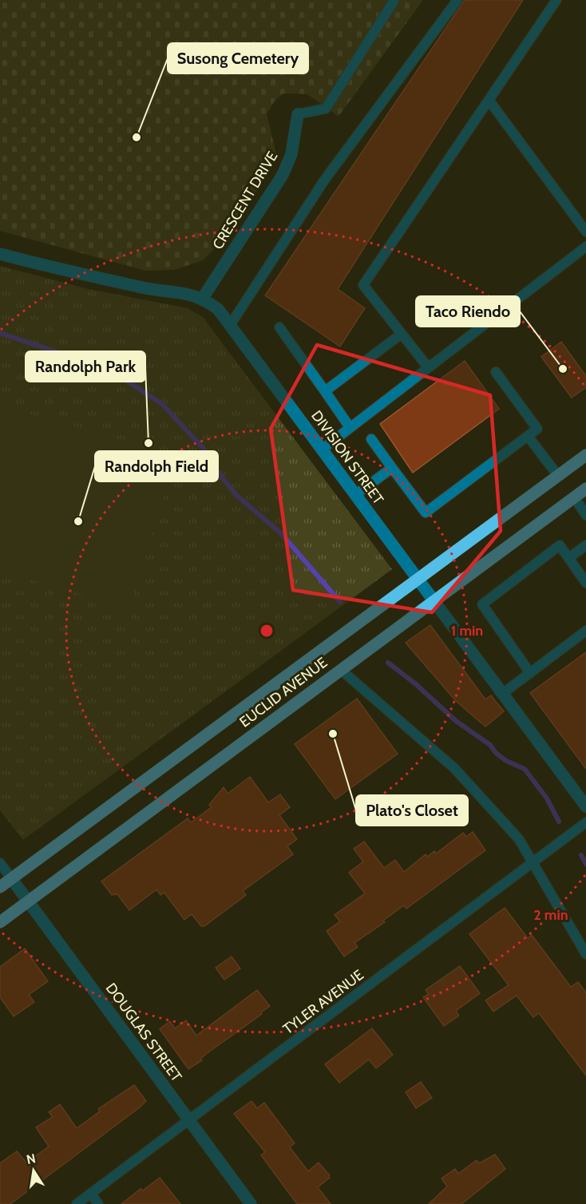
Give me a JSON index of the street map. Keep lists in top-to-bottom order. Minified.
{"streets":{"main road":["EUCLID AVENUE"],"street":["CRESCENT DRIVE","DIVISION STREET","DOUGLAS STREET"],"lane":["TYLER AVENUE"]},"crossings":[["CRESCENT DRIVE","DIVISION STREET"],["DIVISION STREET","EUCLID AVENUE"],["EUCLID AVENUE","DOUGLAS STREET"],["TYLER AVENUE","DOUGLAS STREET"]],"places":["Susong Cemetery","Taco Riendo","Randolph Park","Randolph Field","Plato's Closet"],"north":"top","rings":["1 min","2 min"]}
